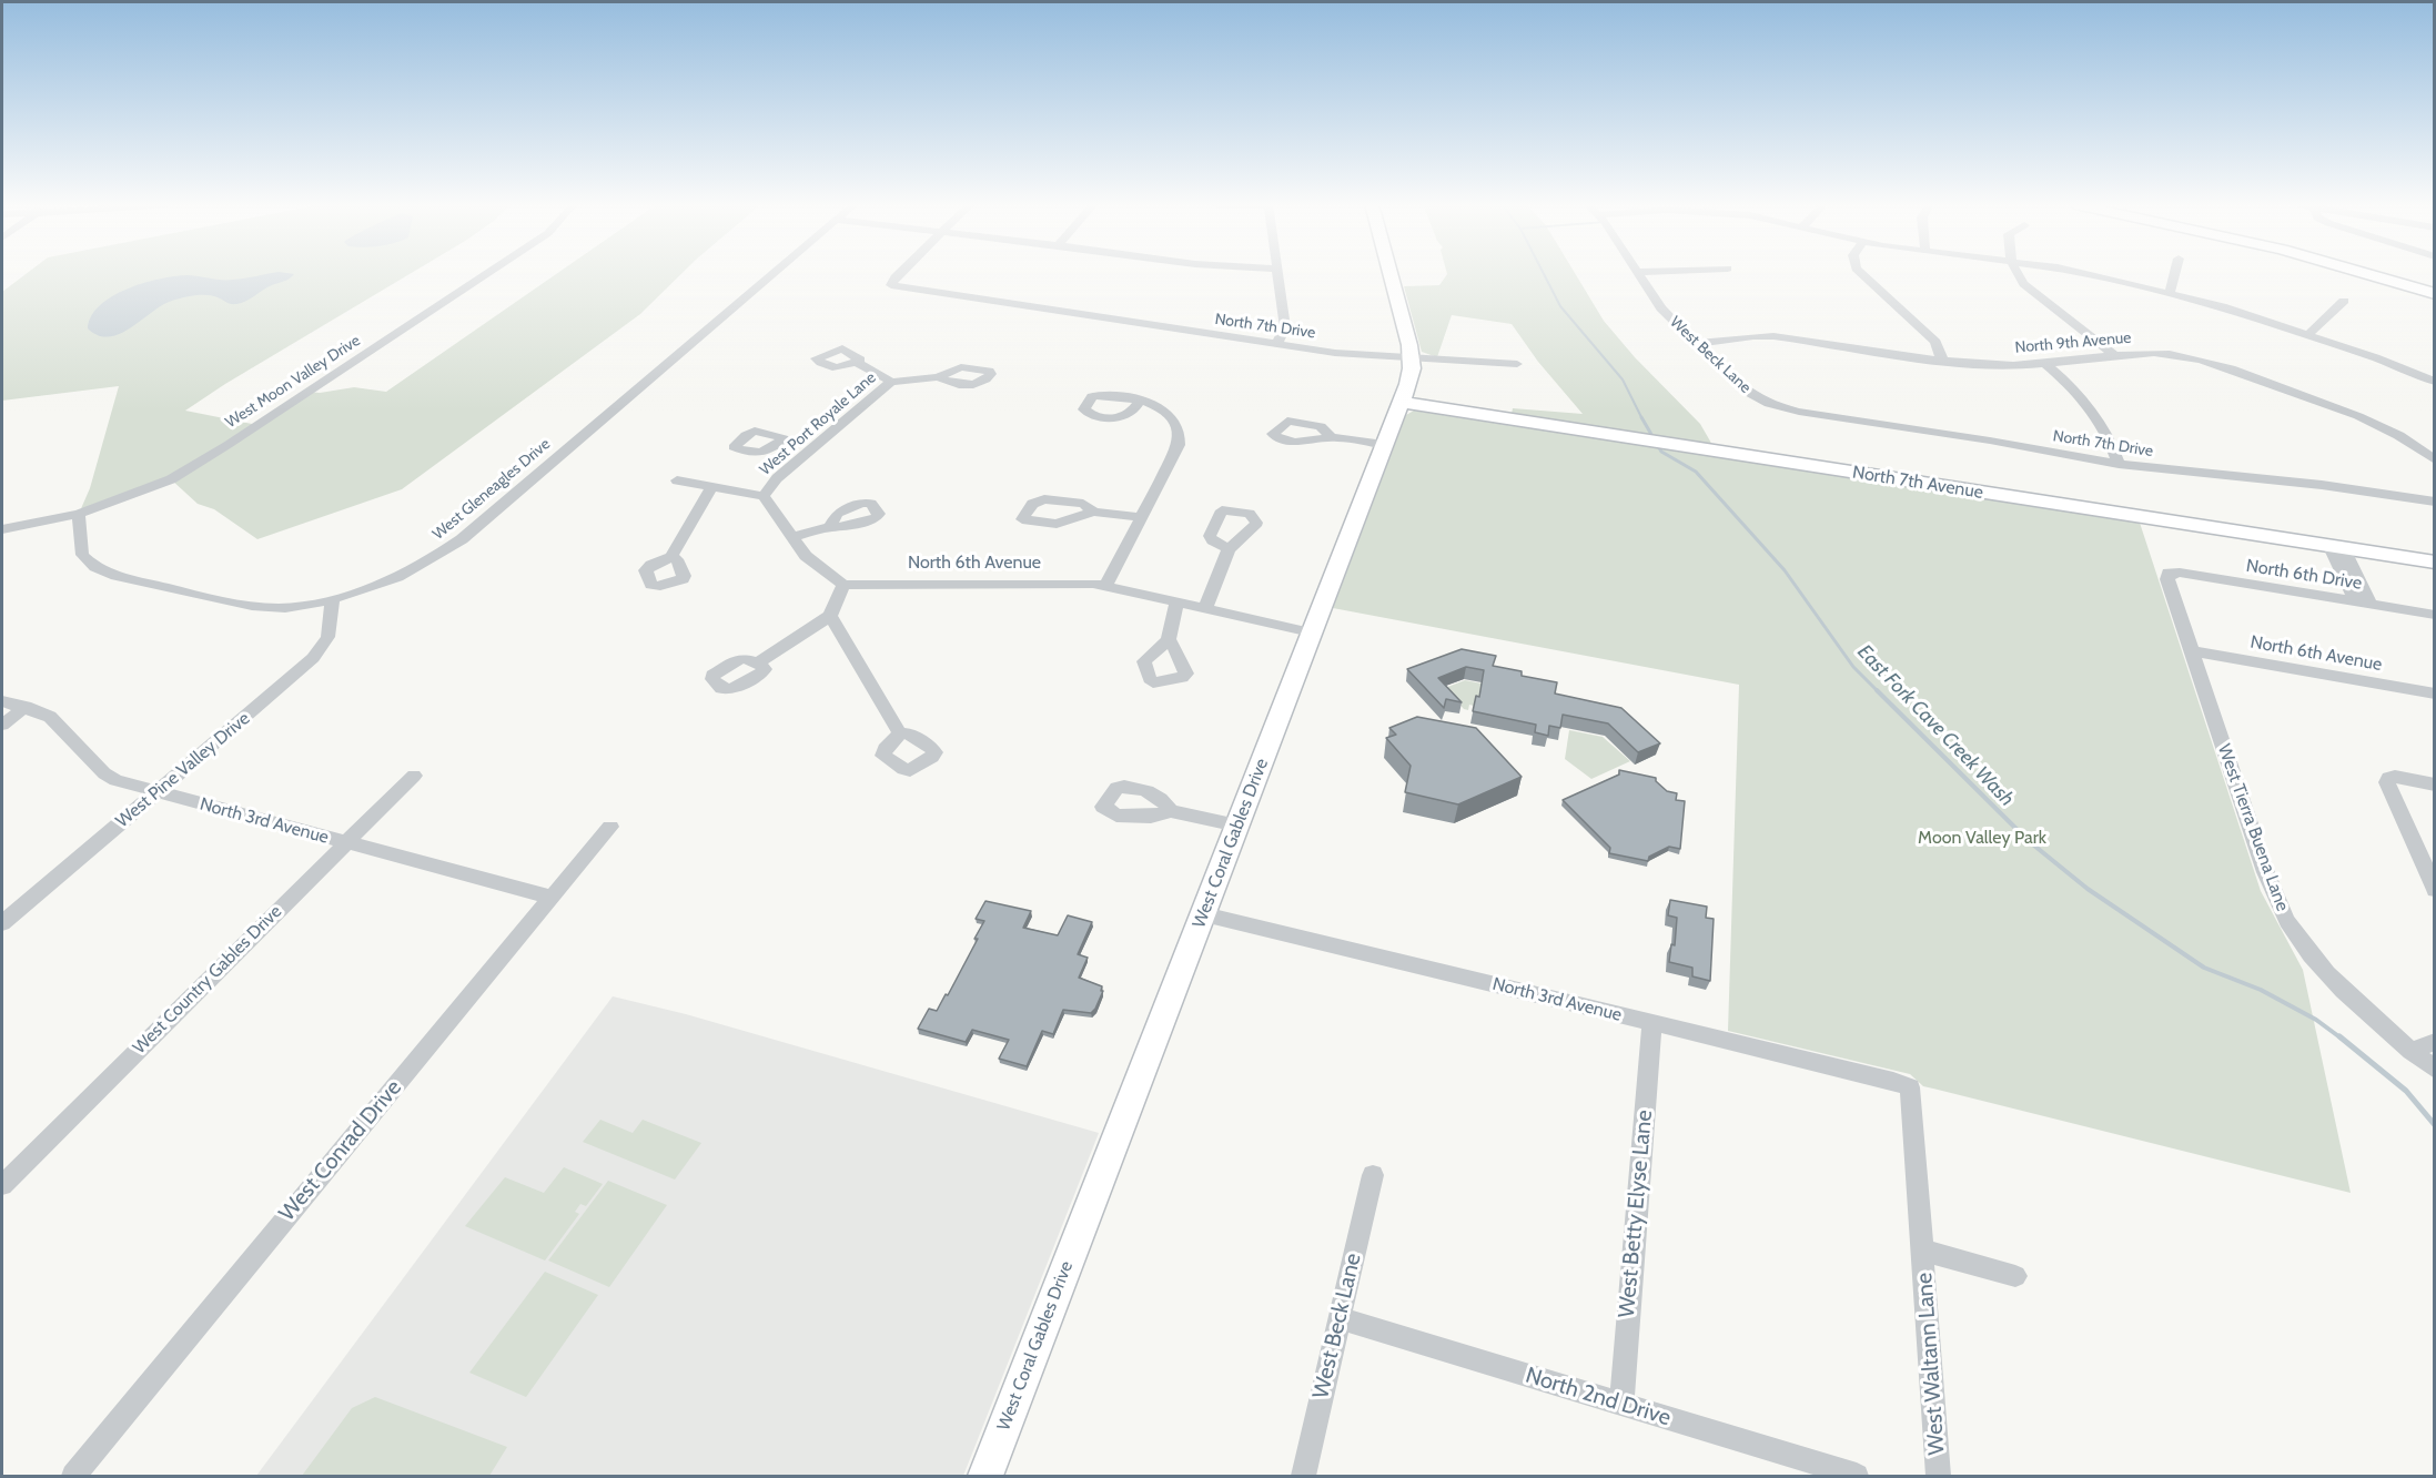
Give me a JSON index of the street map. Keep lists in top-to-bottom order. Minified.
{"streets":{"street":["North 7th Drive","North 9th Avenue","West Beck Lane","West Moon Valley Drive","West Port Royale Lane","North 7th Avenue","West Gleneagles Drive","North 6th Avenue","North 6th Drive","West Pine Valley Drive","North 3rd Avenue","West Tierra Buena Lane","West Coral Gables Drive","West Country Gables Drive","West Conrad Drive","West Betty Elyse Lane","West Waltann Lane","North 2nd Drive"]},"crossings":[["North 7th Drive","West Beck Lane"],["North 7th Drive","West Coral Gables Drive"],["North 9th Avenue","West Beck Lane"],["West Beck Lane","North 2nd Drive"],["West Moon Valley Drive","West Gleneagles Drive"],["North 7th Avenue","West Coral Gables Drive"],["West Gleneagles Drive","West Pine Valley Drive"],["North 6th Avenue","West Tierra Buena Lane"],["North 6th Avenue","West Coral Gables Drive"],["North 6th Drive","West Tierra Buena Lane"],["West Pine Valley Drive","North 3rd Avenue"],["North 3rd Avenue","West Coral Gables Drive"],["North 3rd Avenue","West Country Gables Drive"],["North 3rd Avenue","West Conrad Drive"],["North 3rd Avenue","West Betty Elyse Lane"],["North 3rd Avenue","West Waltann Lane"],["West Betty Elyse Lane","North 2nd Drive"]],"water":["East Fork Cave Creek Wash"],"parks":["Moon Valley Park"]}
